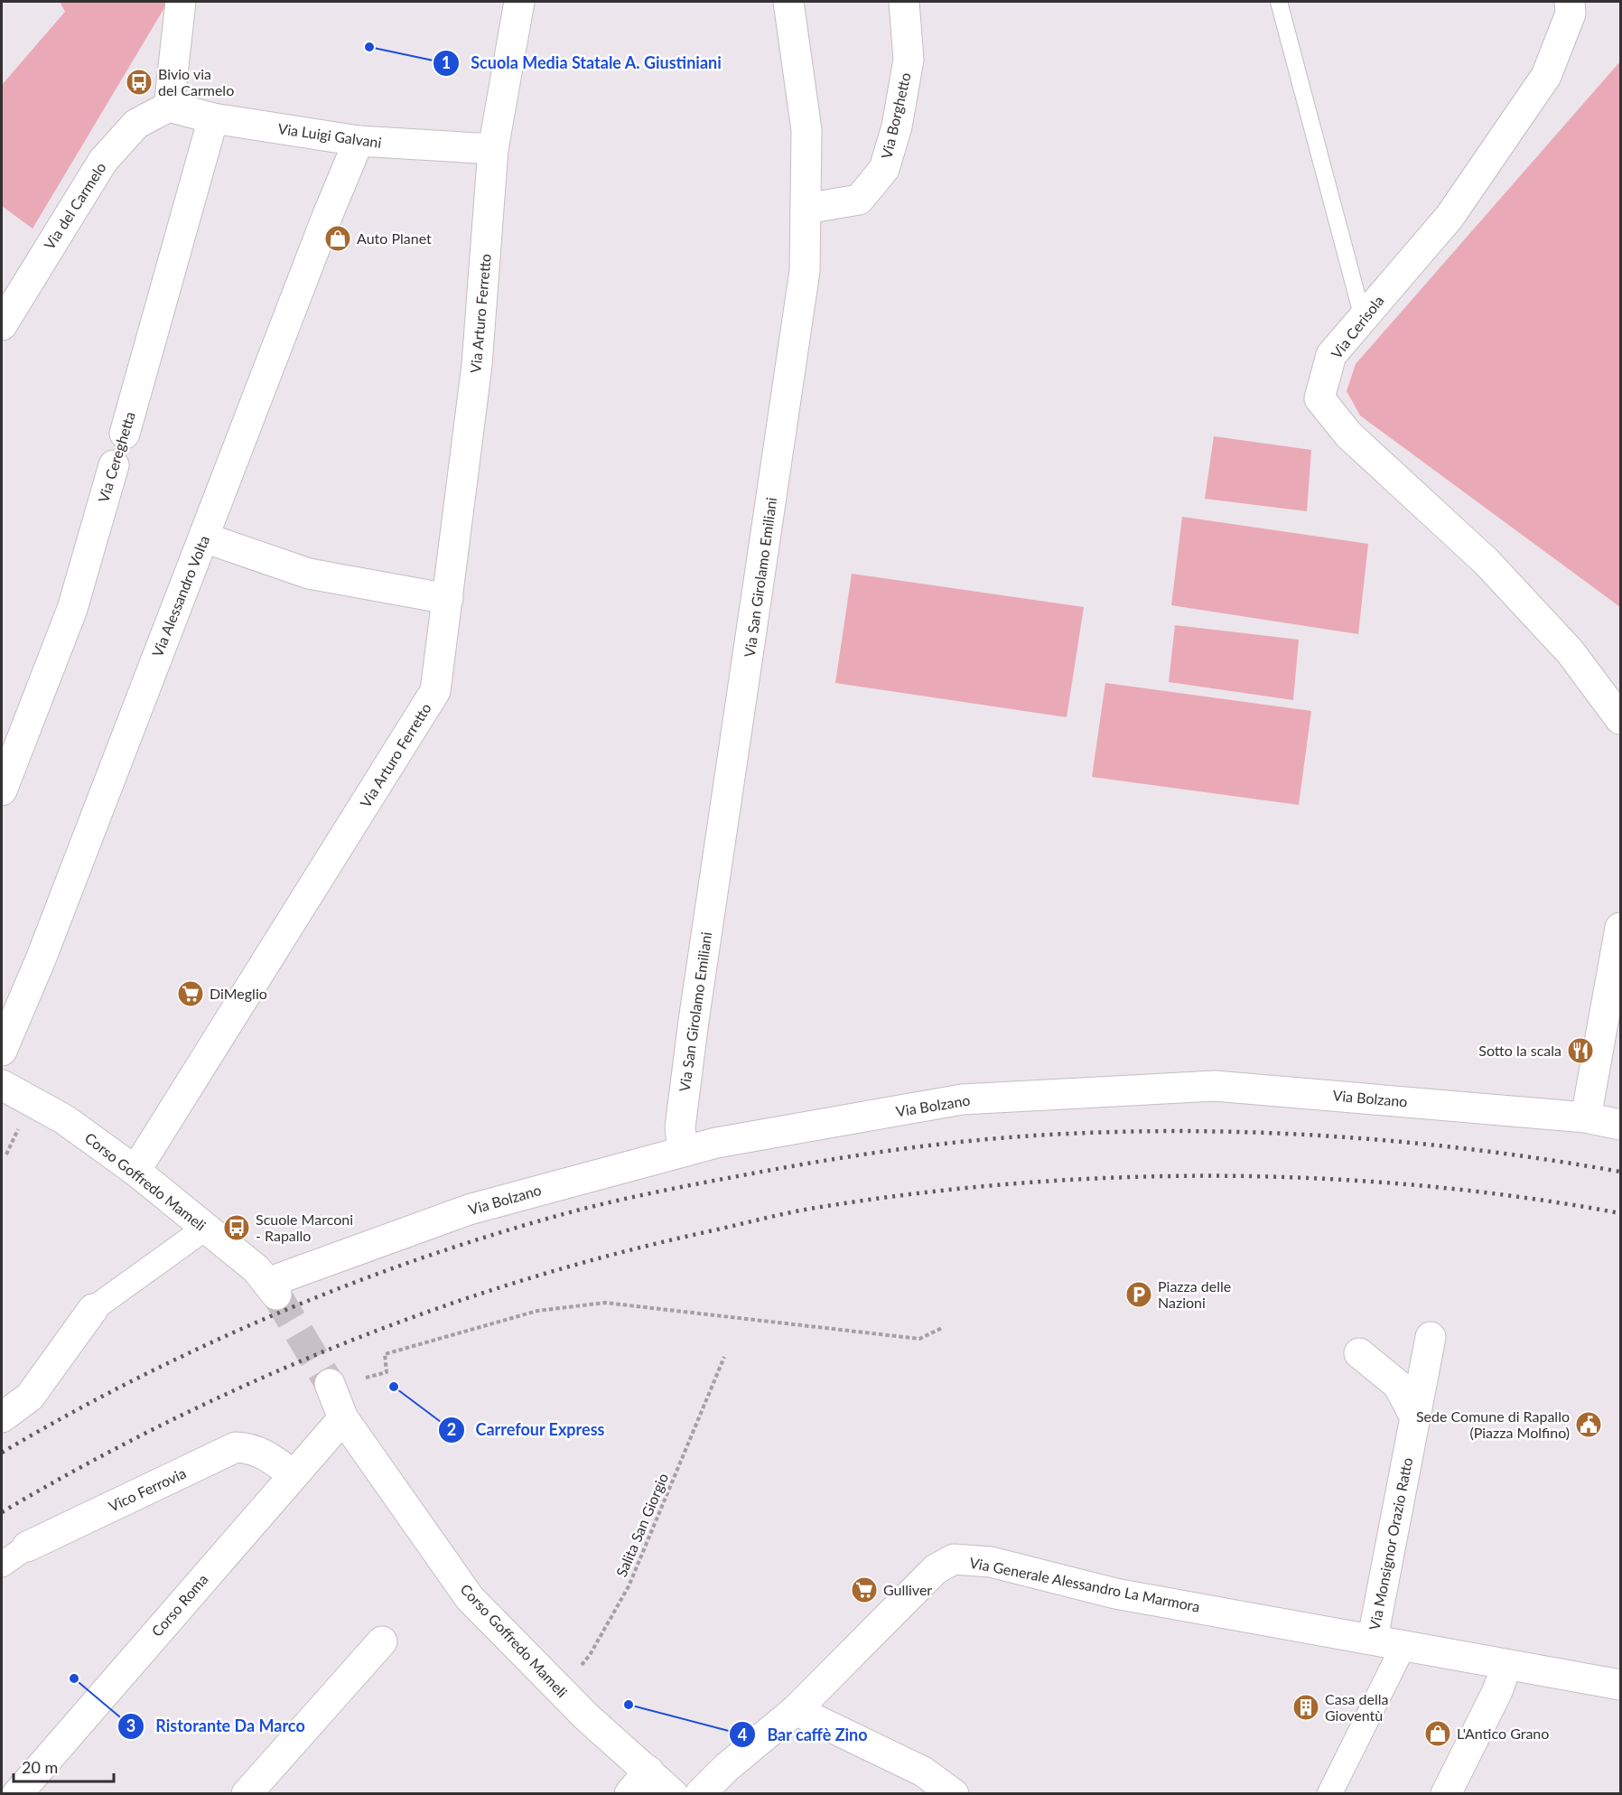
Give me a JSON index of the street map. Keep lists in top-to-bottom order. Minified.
{"streets":{"street":["Via Borghetto","Via Luigi Galvani","Via del Carmelo","Via Arturo Ferretto","Via Cerisola","Via Cereghetta","Via San Girolamo Emiliani","Via Alessandro Volta","Via Bolzano","Corso Goffredo Mameli","Vico Ferrovia","Via Monsignor Orazio Ratto","Via Generale Alessandro La Marmora","Corso Roma"],"path":["Salita San Giorgio"]},"crossings":[["Via Borghetto","Via San Girolamo Emiliani"],["Via Luigi Galvani","Via del Carmelo"],["Via Luigi Galvani","Via Arturo Ferretto"],["Via Luigi Galvani","Via Cereghetta"],["Via Luigi Galvani","Via Alessandro Volta"],["Via Arturo Ferretto","Corso Goffredo Mameli"],["Via San Girolamo Emiliani","Via Bolzano"],["Via Bolzano","Corso Goffredo Mameli"],["Corso Goffredo Mameli","Salita San Giorgio"],["Corso Goffredo Mameli","Corso Roma"],["Vico Ferrovia","Corso Roma"],["Via Monsignor Orazio Ratto","Via Generale Alessandro La Marmora"]],"places":{"other":["Scuola Media Statale A. Giustiniani","Carrefour Express","Ristorante Da Marco","Bar caffè Zino"],"bus stop":["Bivio via del Carmelo","Scuole Marconi - Rapallo"],"shop":["Auto Planet","L'Antico Grano"],"supermarket":["DiMeglio","Gulliver"],"restaurant":["Sotto la scala"],"parking":["Piazza delle Nazioni"],"public building":["Sede Comune di Rapallo (Piazza Molfino)"],"building":["Casa della Gioventù"]},"scale_bar":"20 m"}
